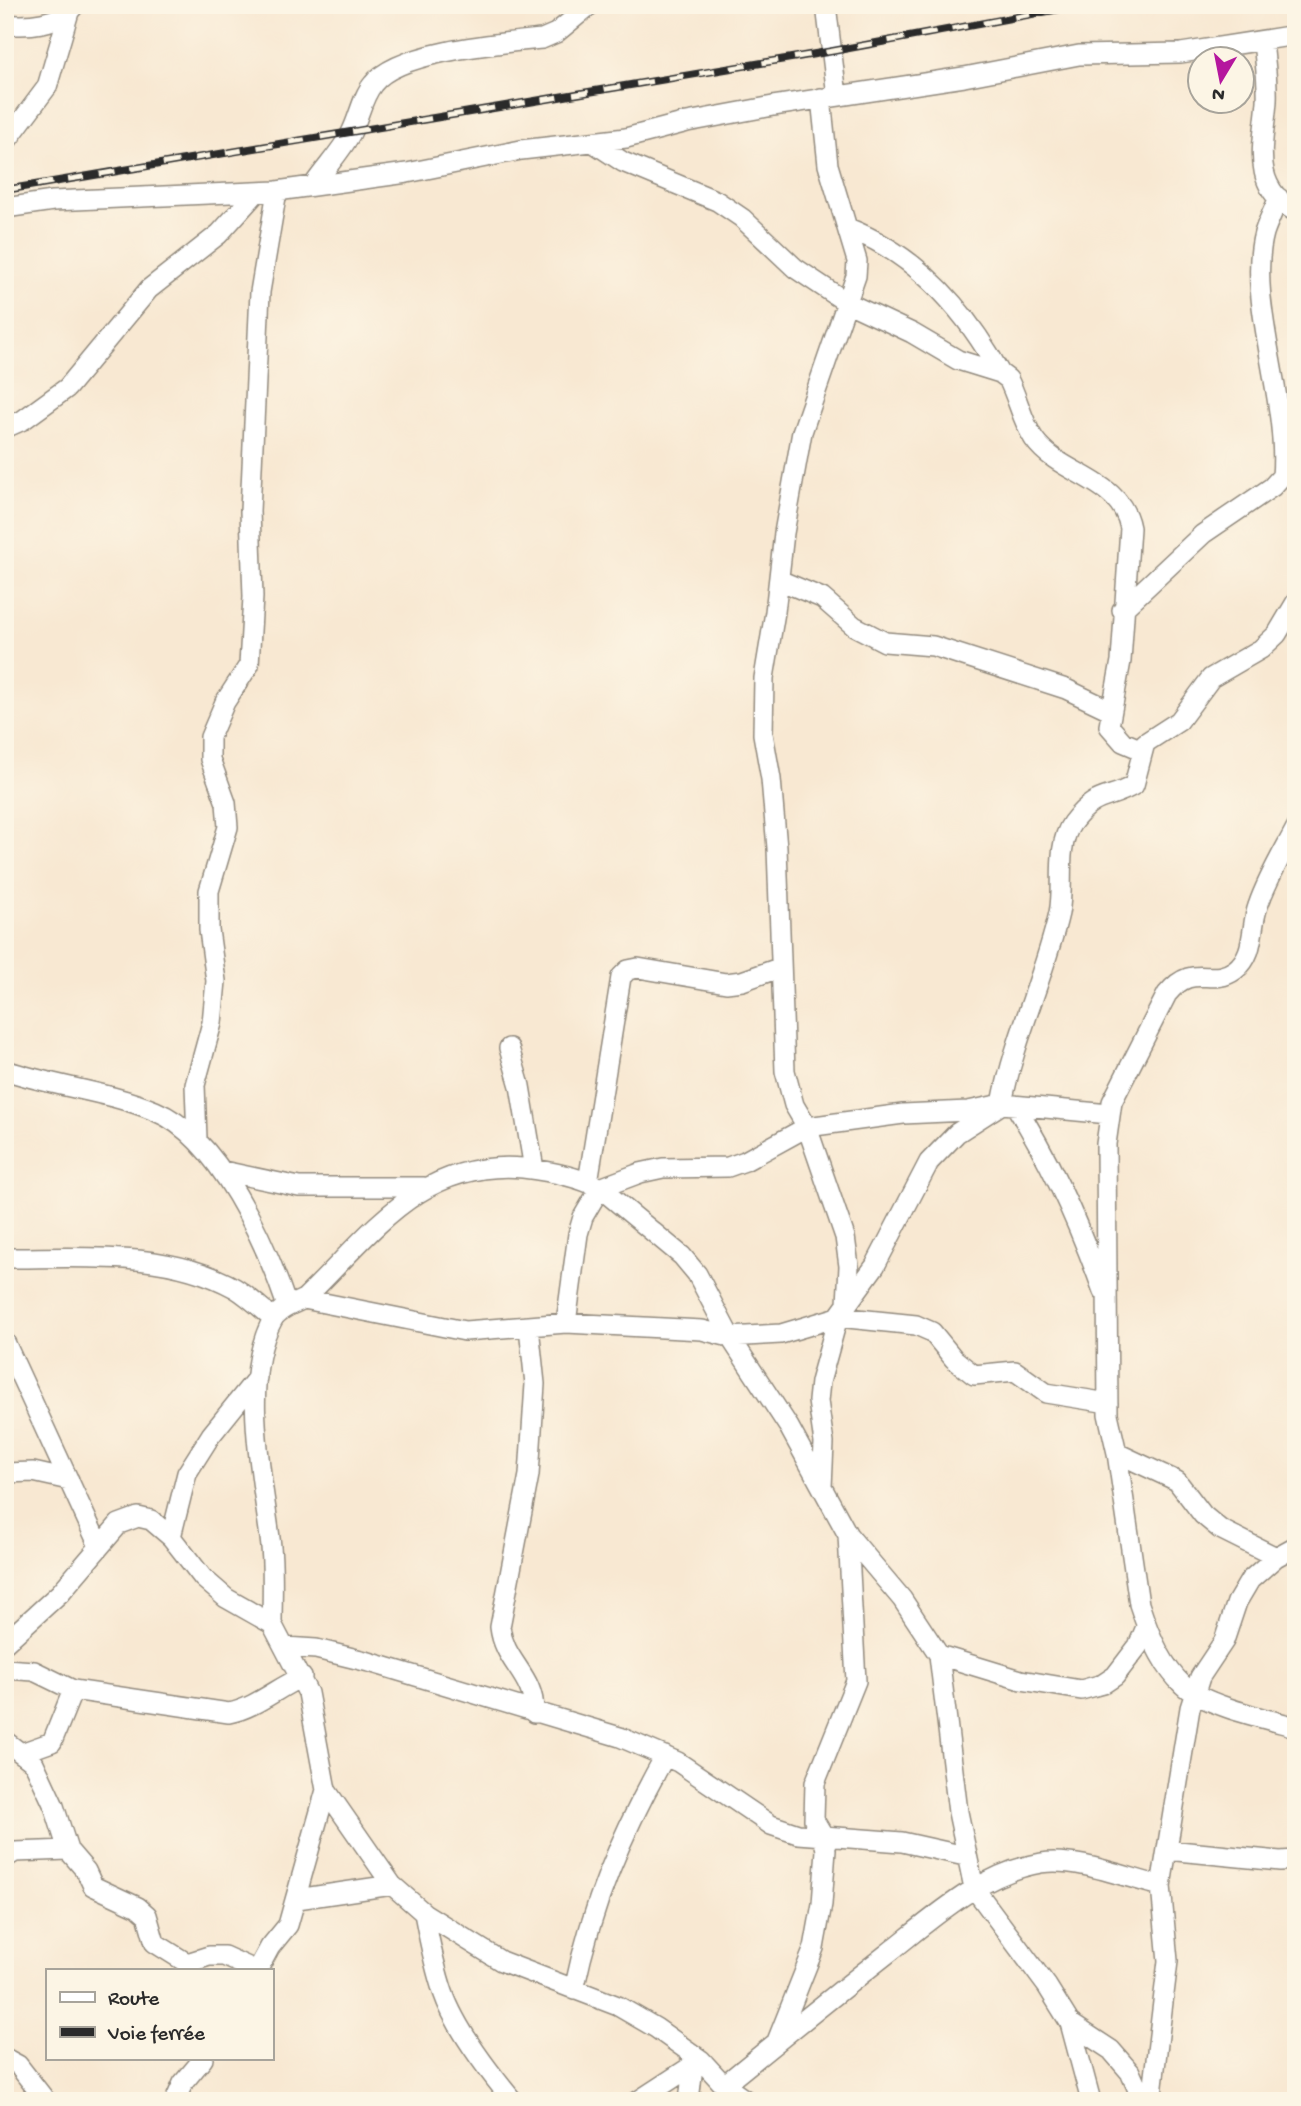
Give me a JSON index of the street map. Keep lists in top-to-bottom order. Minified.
{"legend":["Route","Voie ferrée"],"north":"bottom"}
